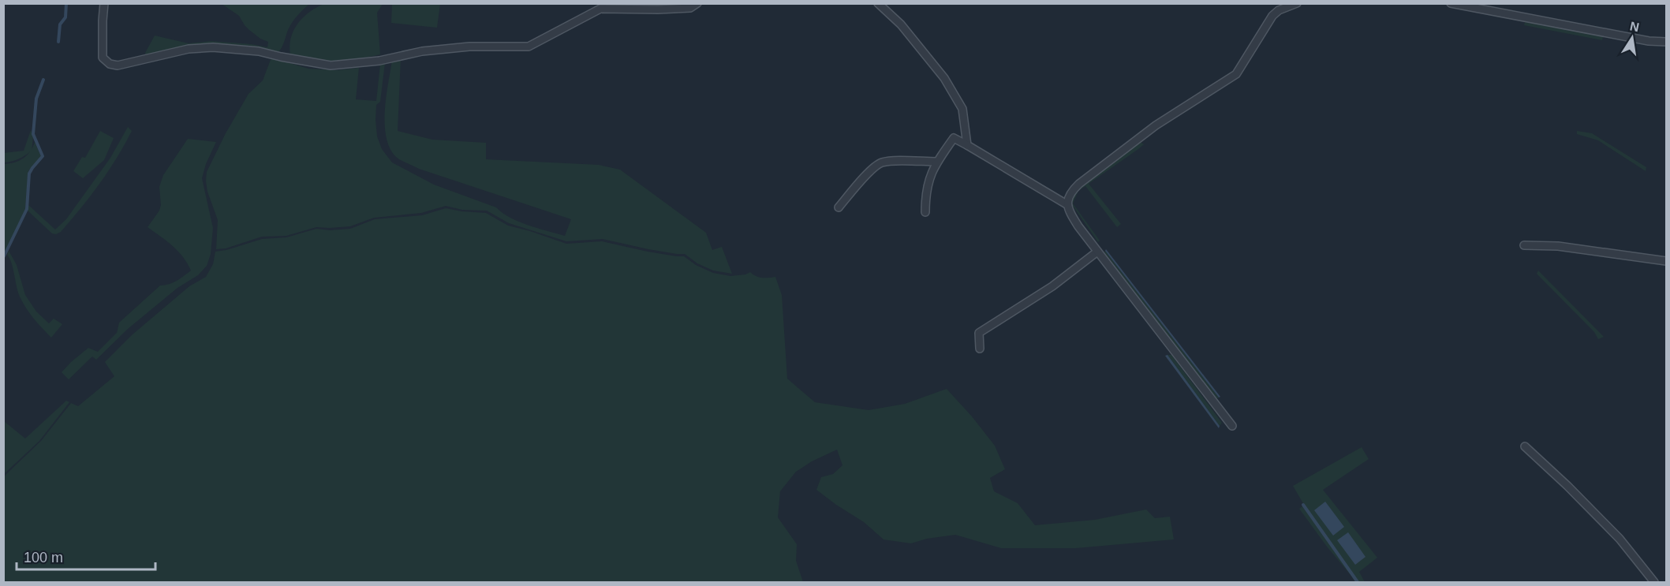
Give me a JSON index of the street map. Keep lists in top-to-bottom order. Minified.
{"scale_bar":"100 m","north":"top"}
